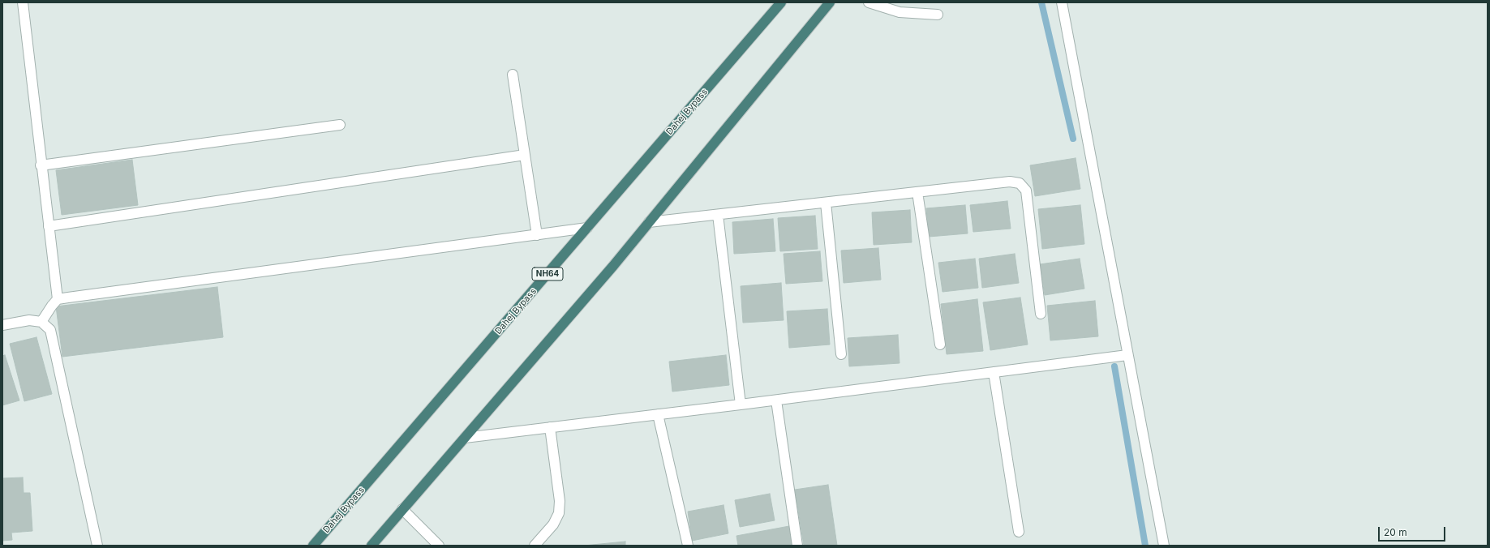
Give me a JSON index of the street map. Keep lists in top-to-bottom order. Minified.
{"streets":{"highway":["Dahej Bypass","NH64"]},"scale_bar":"20 m"}
